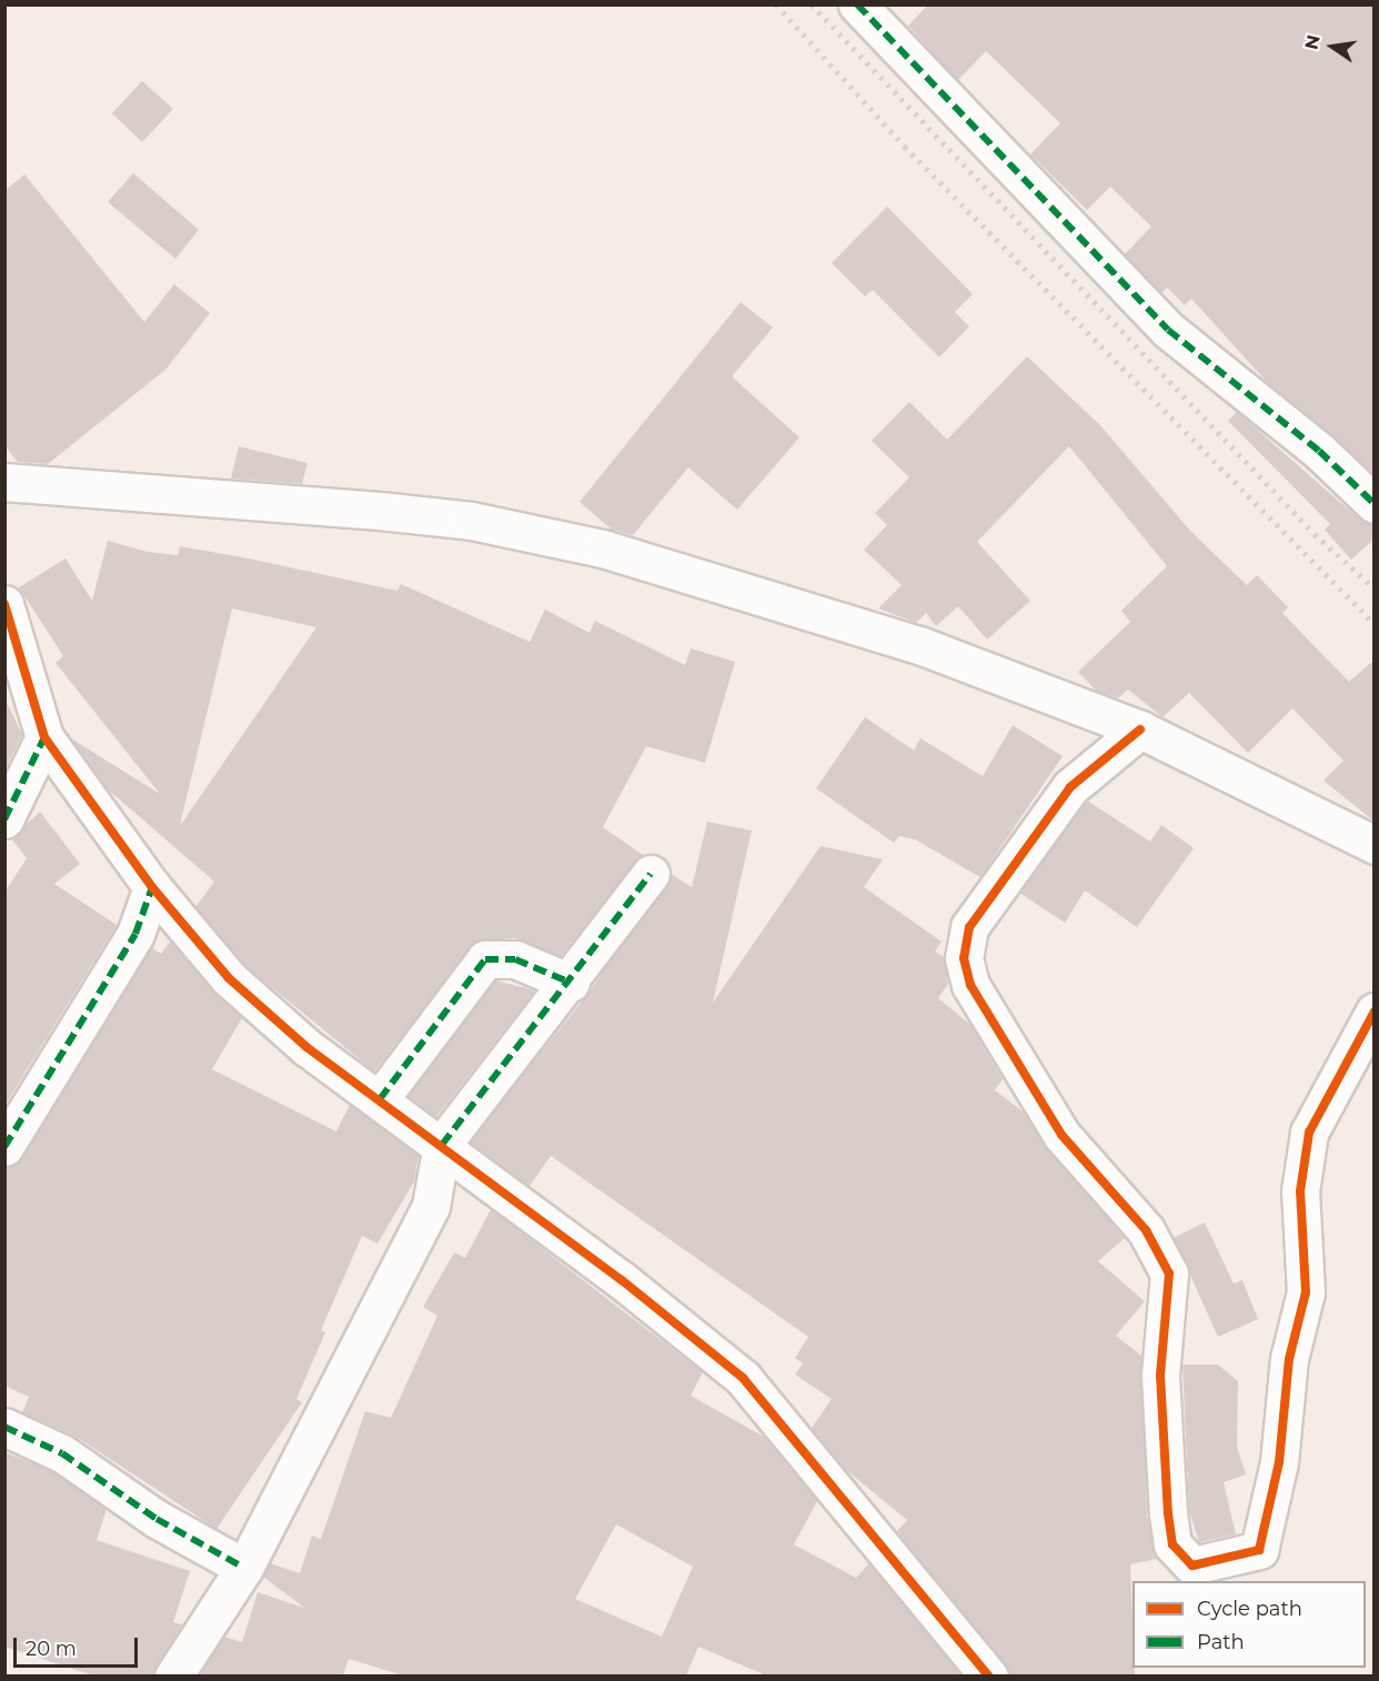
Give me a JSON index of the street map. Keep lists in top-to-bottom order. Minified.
{"legend":["Cycle path","Path"],"scale_bar":"20 m","north":"left"}
